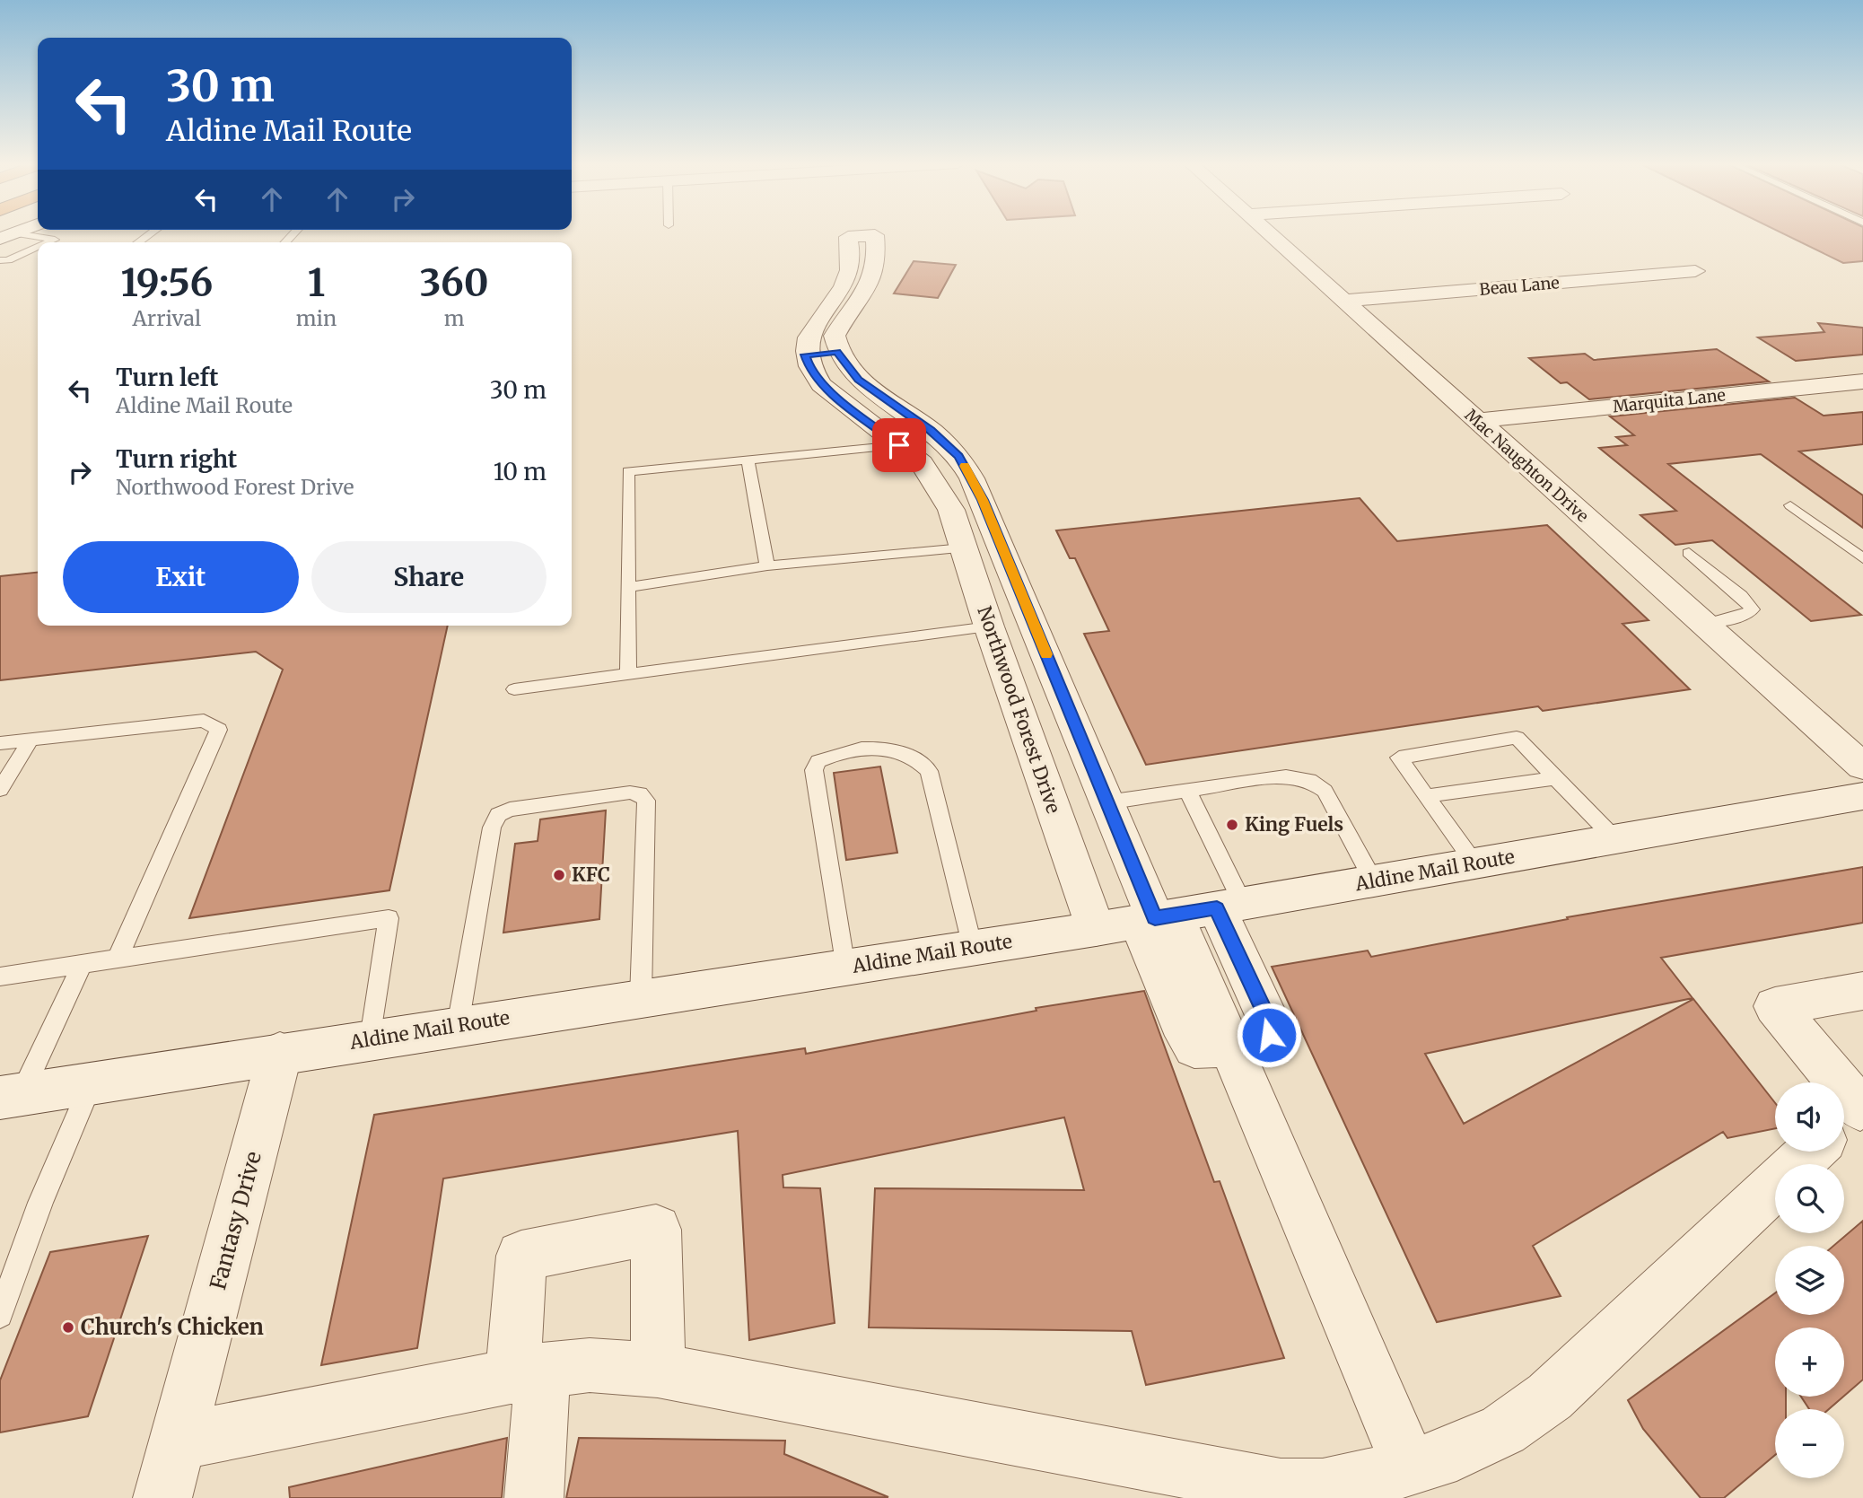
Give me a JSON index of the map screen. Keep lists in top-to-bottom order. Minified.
{"streets":{"street":["Beau Lane","Marquita Lane","Mac Naughton Drive","Northwood Forest Drive","Aldine Mail Route","Fantasy Drive"]},"crossings":[["Beau Lane","Mac Naughton Drive"],["Marquita Lane","Mac Naughton Drive"],["Northwood Forest Drive","Aldine Mail Route"],["Aldine Mail Route","Fantasy Drive"]],"places":["King Fuels","KFC","Church's Chicken"],"page":{"turn":["30 m","Aldine Mail Route"],"eta":["19:56","Arrival","1","min","360","m"],"list":[{"name":"Turn left","note":"Aldine Mail Route","value":"30 m"},{"name":"Turn right","note":"Northwood Forest Drive","value":"10 m"}],"buttons":["Exit","Share"],"map_buttons":["+","−"]}}
